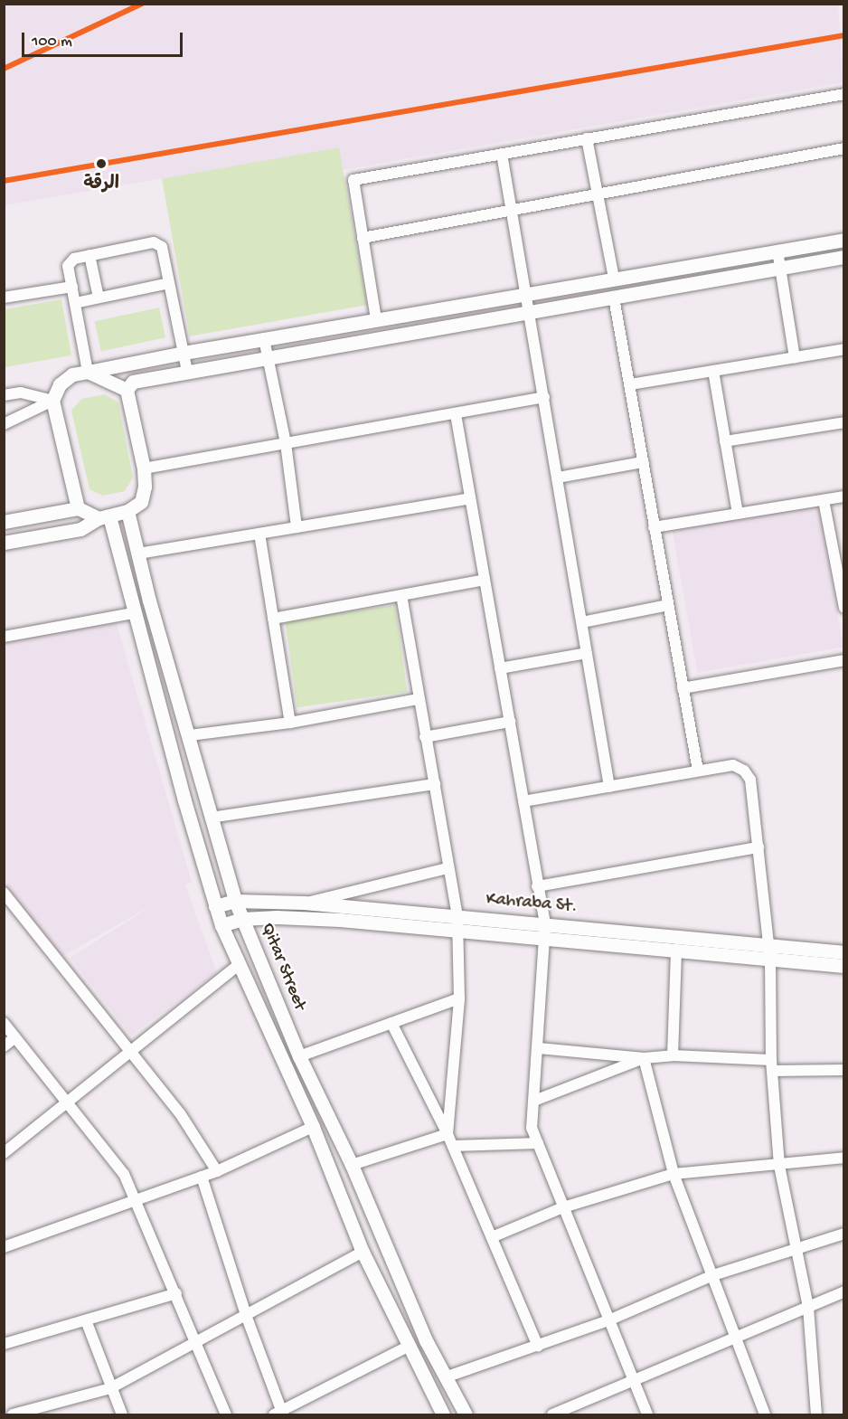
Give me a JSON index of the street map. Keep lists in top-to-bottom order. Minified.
{"streets":{"main road":["Kahraba St.","Qitar Street"]},"crossings":[["Kahraba St.","Qitar Street"]],"places":["الرقة"],"scale_bar":"100 m"}
